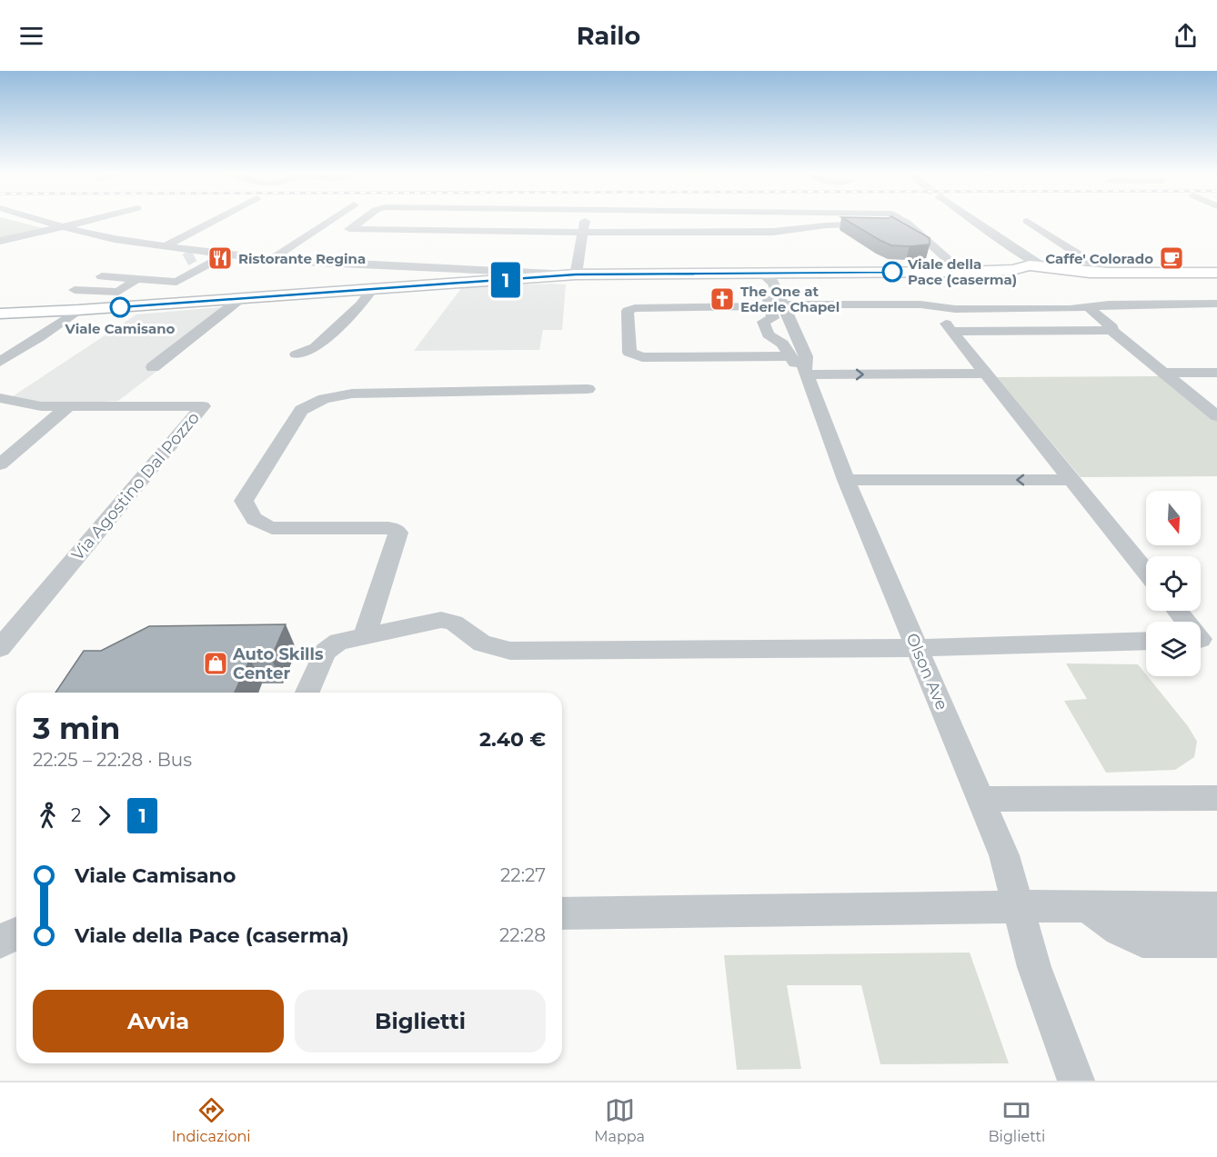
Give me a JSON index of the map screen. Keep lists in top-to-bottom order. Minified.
{"streets":{"street":["Via Agostino Dal Pozzo","Olson Ave"]},"places":{"restaurant":["Ristorante Regina"],"cafe":["Caffe' Colorado"],"other":["Viale della Pace (caserma)","Viale Camisano"],"church":["The One at Ederle Chapel"],"shop":["Auto Skills Center"]},"lines":["bus line 1"],"north":"bottom","page":{"header":"Railo","on_map":"1","heading":["3 min","22:25 – 22:28 · Bus","2.40 €"],"legs":["2","1"],"list":[{"name":"Viale Camisano","value":"22:27"},{"name":"Viale della Pace (caserma)","value":"22:28"}],"buttons":["Avvia","Biglietti"],"tabs":["Indicazioni","Mappa","Biglietti"]}}
